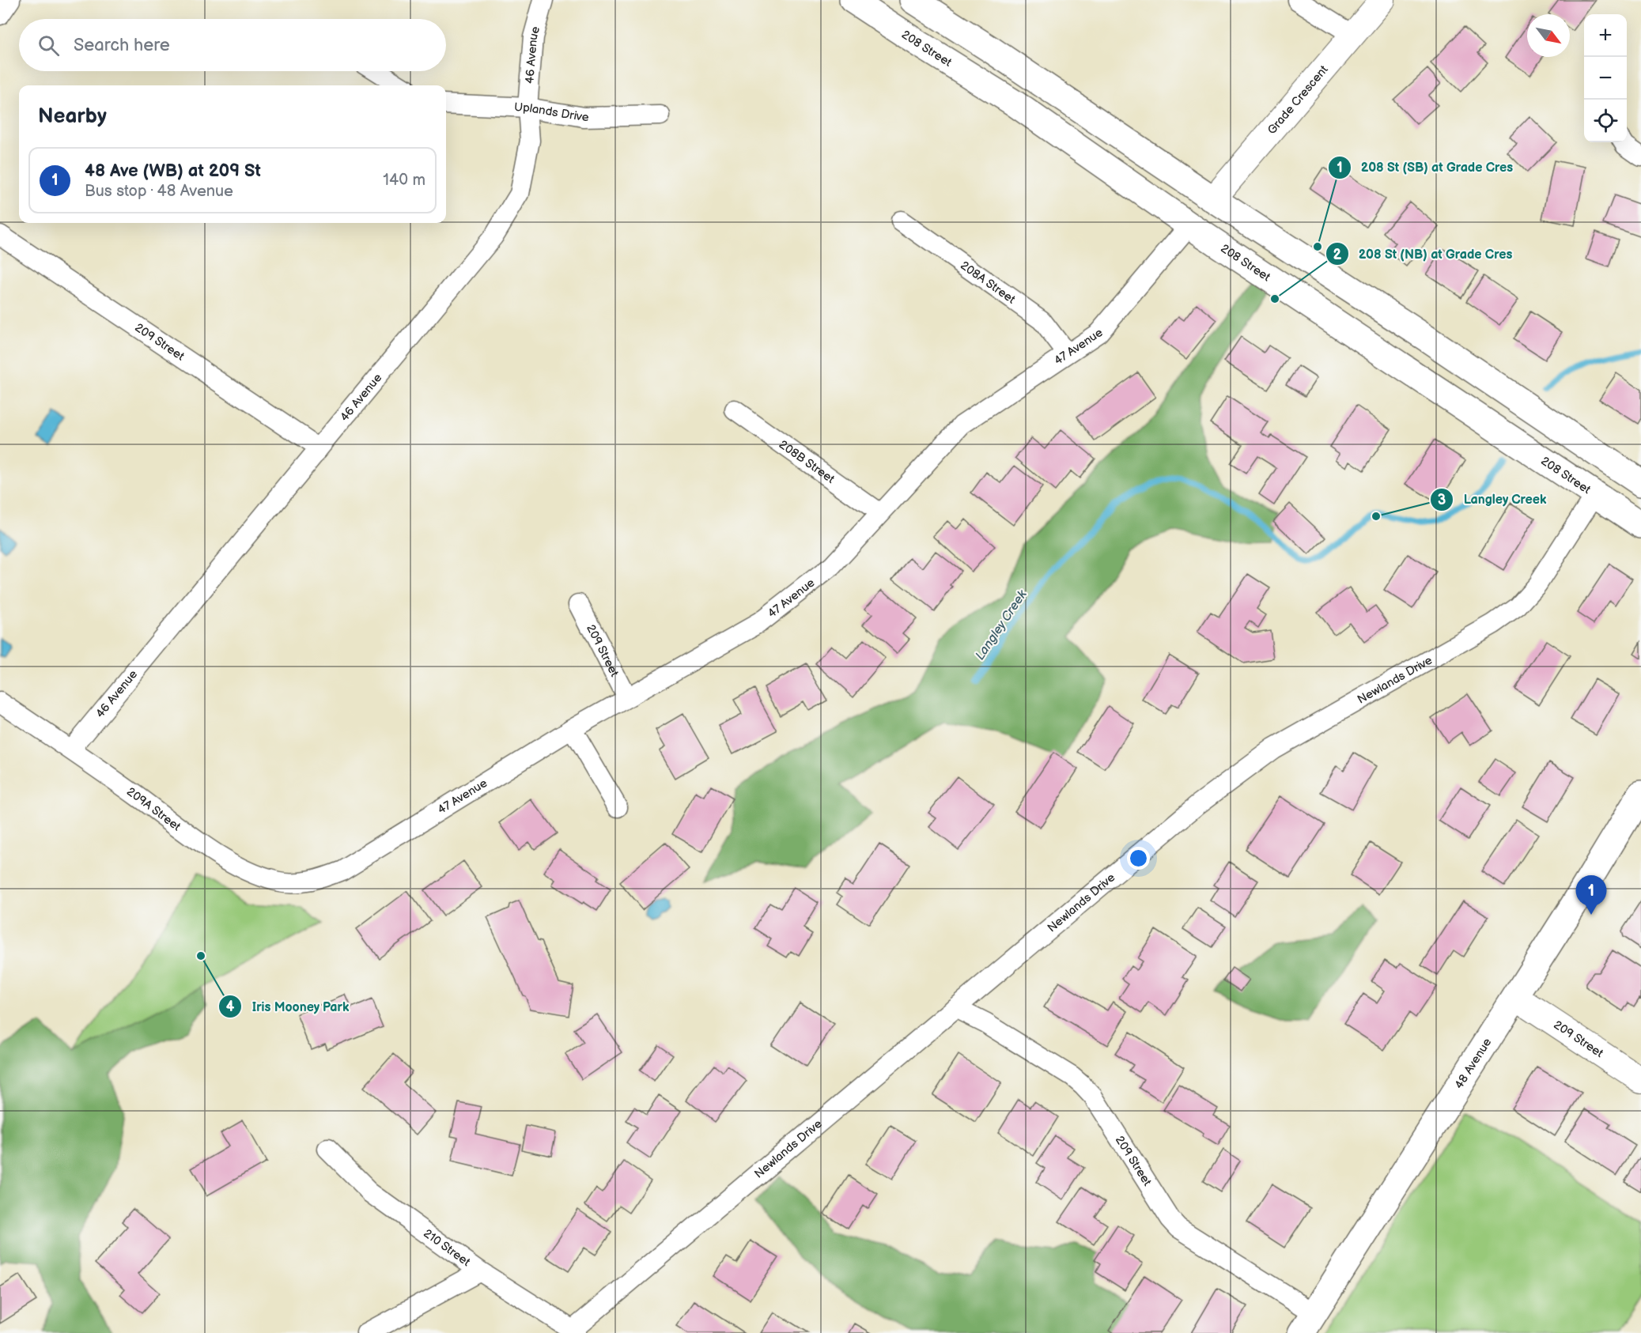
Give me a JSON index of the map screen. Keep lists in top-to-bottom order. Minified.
{"streets":{"main road":["208 Street","48 Avenue"],"street":["46 Avenue","Grade Crescent","Uplands Drive","208A Street","209 Street","47 Avenue","208B Street","Newlands Drive","209A Street","210 Street"]},"crossings":[["208 Street","47 Avenue"],["208 Street","Newlands Drive"],["46 Avenue","Uplands Drive"],["46 Avenue","209 Street"],["46 Avenue","209A Street"],["208A Street","47 Avenue"],["209 Street","47 Avenue"],["209 Street","Newlands Drive"],["209 Street","48 Avenue"],["47 Avenue","208B Street"],["47 Avenue","209A Street"],["Newlands Drive","210 Street"]],"water":["Langley Creek"],"places":["208 St (SB) at Grade Cres","208 St (NB) at Grade Cres","Langley Creek","Iris Mooney Park"],"north":"bottom right","page":{"map_buttons":["+","−"],"search":"Search here","heading":"Nearby","list":[{"mark":"1","name":"48 Ave (WB) at 209 St","note":"Bus stop · 48 Avenue","value":"140 m"}],"pins":"1"}}
